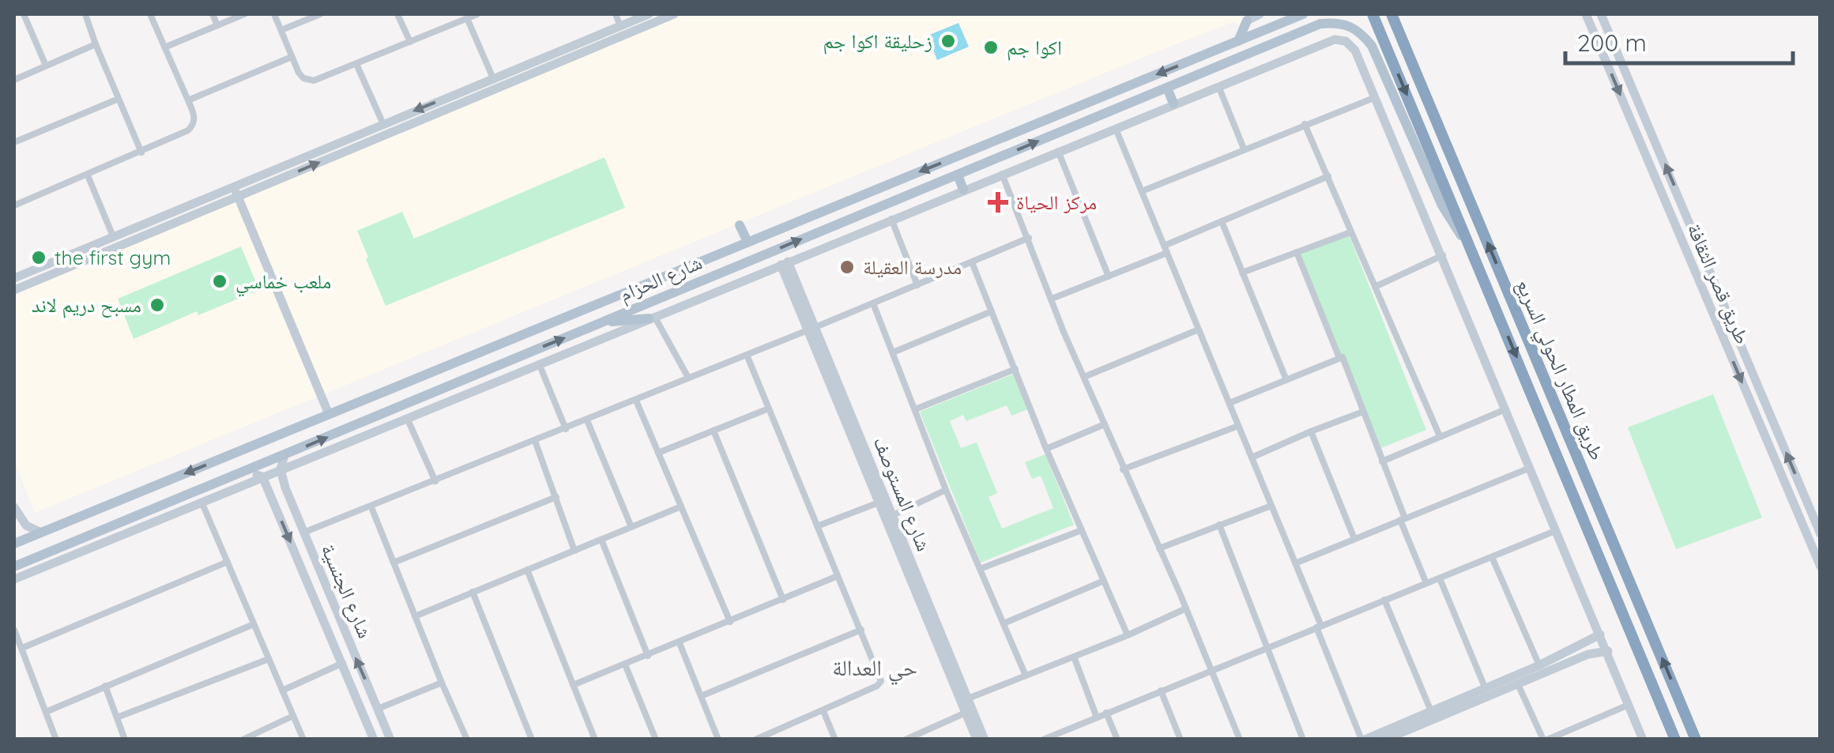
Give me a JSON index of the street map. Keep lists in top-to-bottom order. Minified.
{"streets":{"highway":["طريق المطار الحولي السريع"],"main road":["شارع الحزام"],"street":["طريق قصر الثقافة","شارع المستوصف","شارع الجنسية"]},"crossings":[["شارع الحزام","طريق المطار الحولي السريع"]],"districts":["حي العدالة"],"places":{"other":["زحليقة اكوا جم","اكوا جم","the first gym","مدرسة العقيلة","ملعب خماسي","مسبح دريم لاند"],"health":["مركز الحياة"]},"scale_bar":"200 m"}
